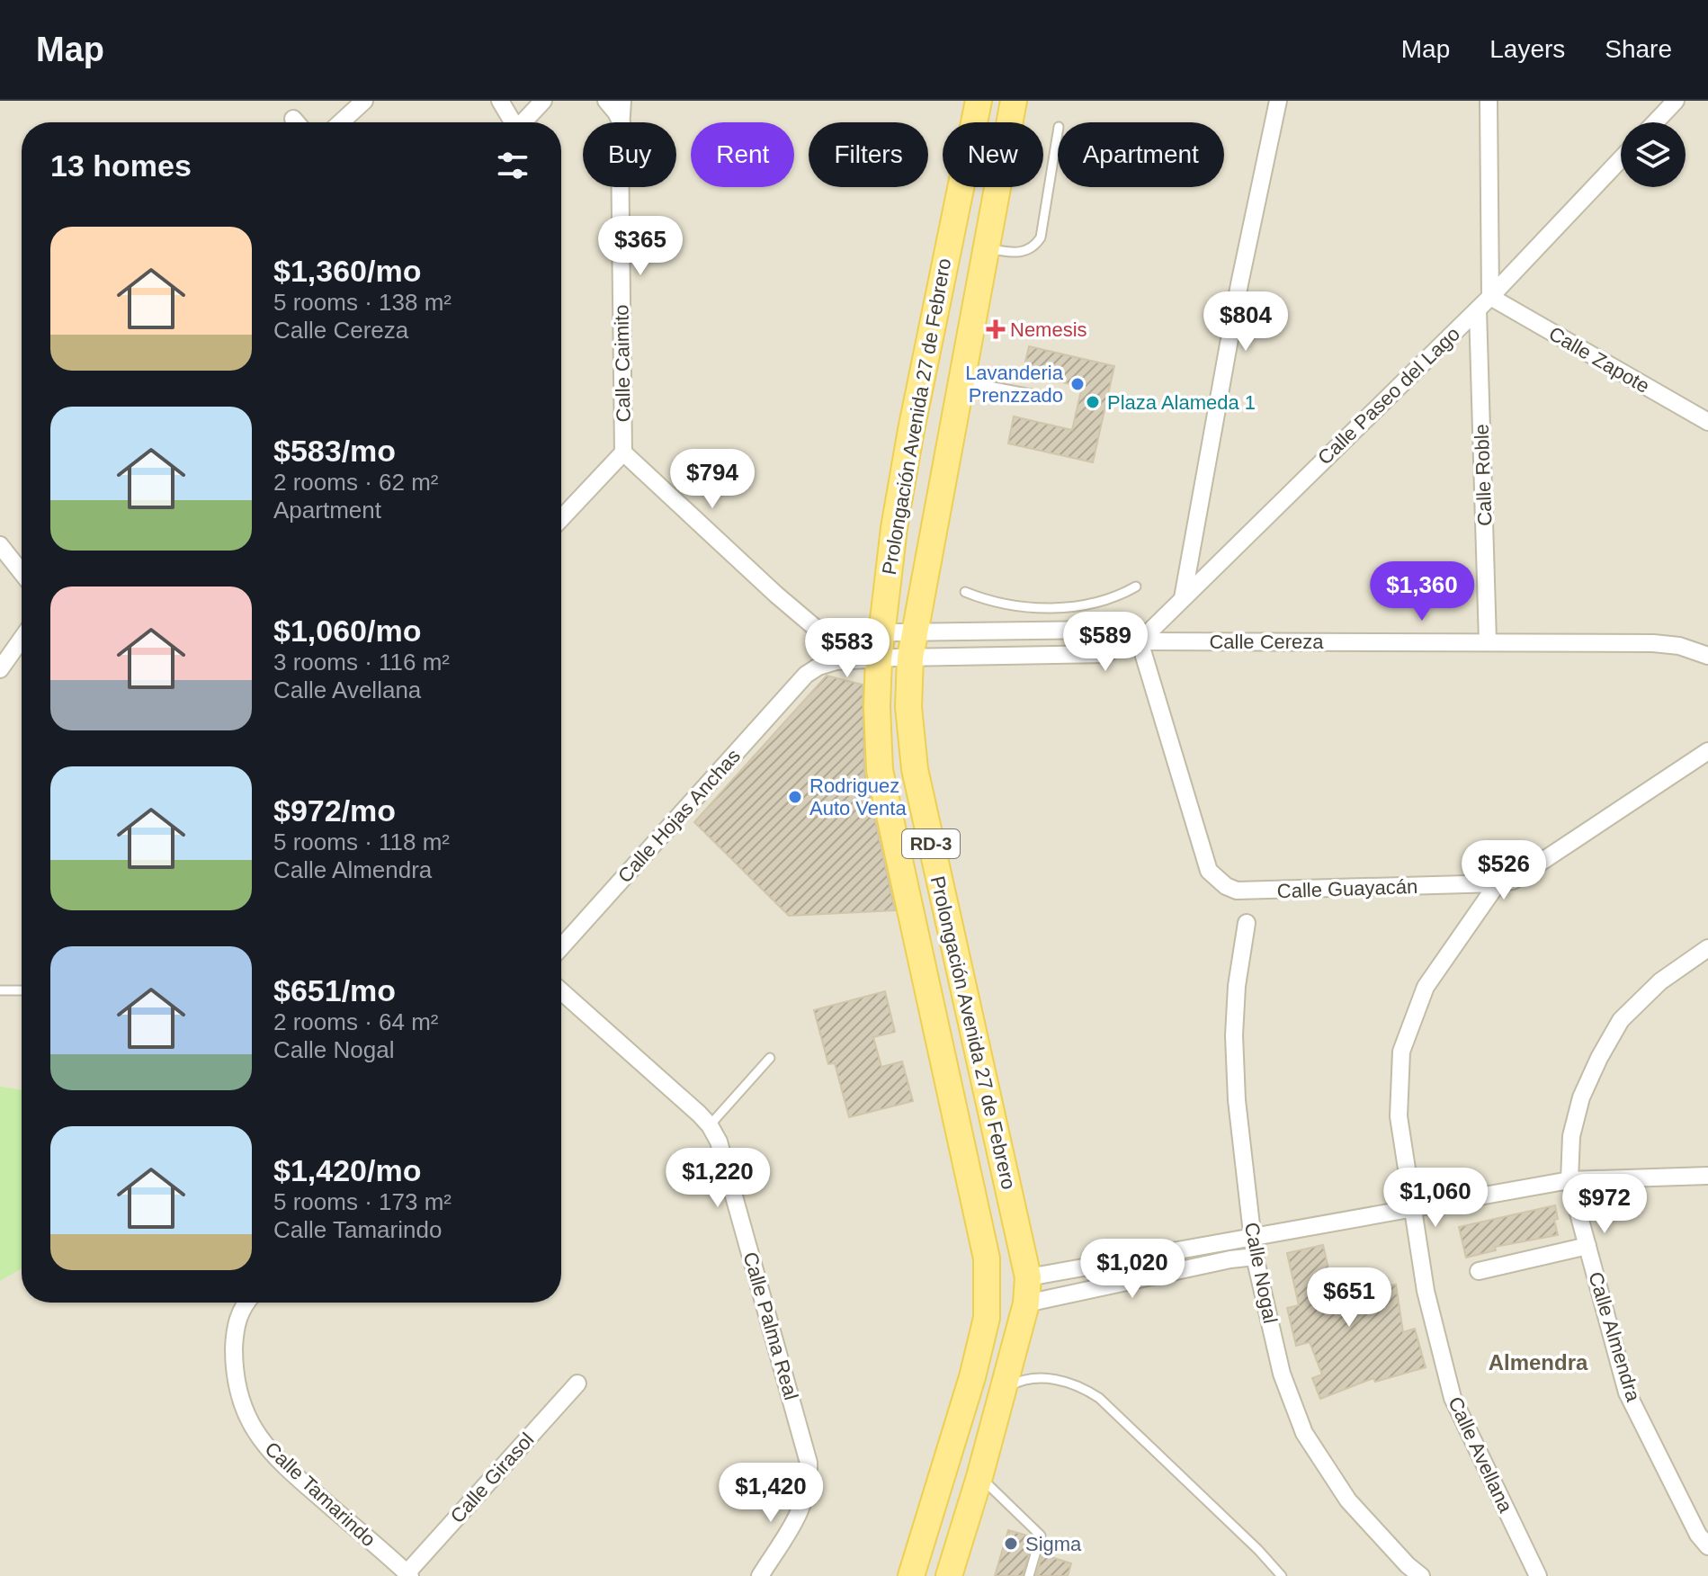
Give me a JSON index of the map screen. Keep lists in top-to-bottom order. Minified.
{"streets":{"main road":["Prolongación Avenida 27 de Febrero","RD-3"],"street":["Calle Zapote","Calle Caimito","Calle Paseo del Lago","Calle Roble","Calle Cereza","Calle Hojas Anchas","Calle Guayacán","Calle Nogal","Calle Palma Real","Calle Almendra","Calle Avellana","Calle Girasol","Calle Tamarindo"]},"crossings":[["Calle Zapote","Calle Paseo del Lago"],["Calle Paseo del Lago","Calle Roble"],["Calle Paseo del Lago","Calle Cereza"],["Calle Paseo del Lago","Calle Guayacán"],["Prolongación Avenida 27 de Febrero","Calle Cereza"],["Calle Roble","Calle Cereza"],["Calle Cereza","Calle Hojas Anchas"],["Calle Cereza","Calle Guayacán"],["Calle Guayacán","Calle Avellana"],["Calle Girasol","Calle Tamarindo"]],"districts":["Almendra"],"places":{"health":["Nemesis"],"other":["Lavanderia Prenzzado","Plaza Alameda 1","Rodriguez Auto Venta","Sigma"]},"page":{"header":"Map","nav":["Map","Layers","Share"],"chip":["Buy","Rent","Filters","New","Apartment"],"heading":"13 homes","list":[{"name":"$1,360/mo","note":"5 rooms · 138 m² · Calle Cereza"},{"name":"$583/mo","note":"2 rooms · 62 m² · Apartment"},{"name":"$1,060/mo","note":"3 rooms · 116 m² · Calle Avellana"},{"name":"$972/mo","note":"5 rooms · 118 m² · Calle Almendra"},{"name":"$651/mo","note":"2 rooms · 64 m² · Calle Nogal"},{"name":"$1,420/mo","note":"5 rooms · 173 m² · Calle Tamarindo"}],"price":["$365","$804","$794","$1,360","$589","$583","$526","$1,220","$1,060","$972","$1,020","$651","$1,420"]}}
